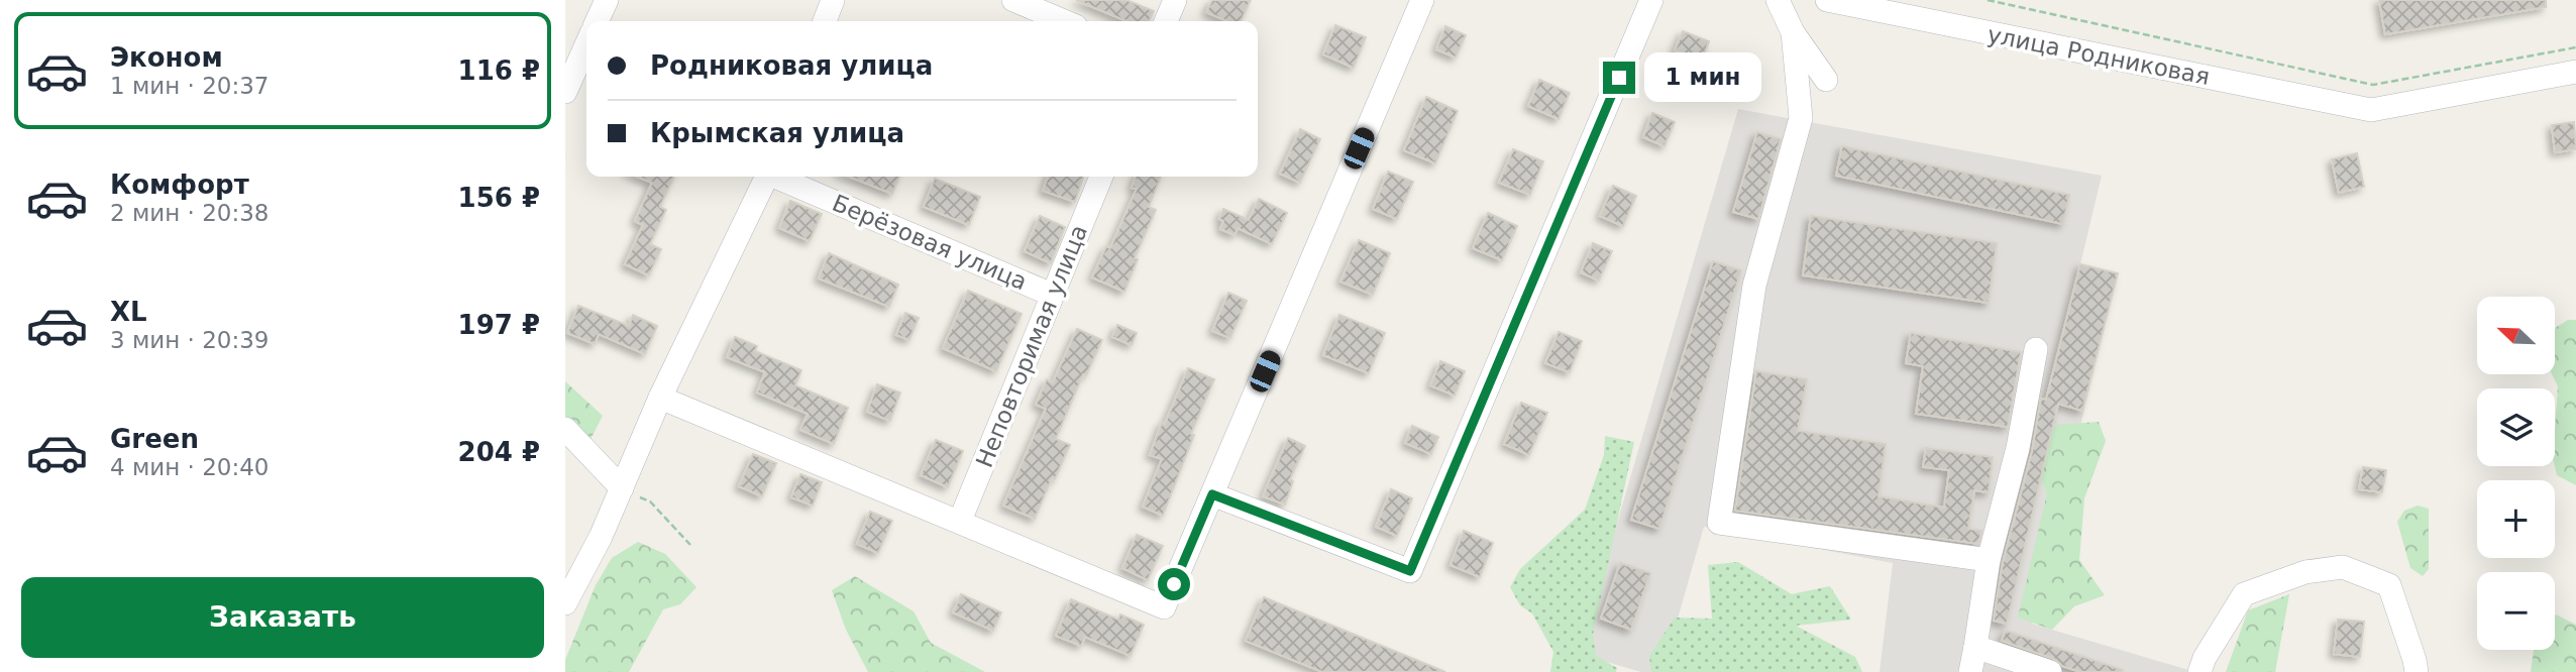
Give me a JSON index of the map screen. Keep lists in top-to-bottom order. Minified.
{"streets":{"street":["улица Родниковая","Берёзовая улица","Неповторимая улица"]},"crossings":[["Берёзовая улица","Неповторимая улица"]],"north":"top left","page":{"list":[{"name":"Эконом","note":"1 мин · 20:37","value":"116 ₽"},{"name":"Комфорт","note":"2 мин · 20:38","value":"156 ₽"},{"name":"XL","note":"3 мин · 20:39","value":"197 ₽"},{"name":"Green","note":"4 мин · 20:40","value":"204 ₽"}],"banner":["Родниковая улица","Крымская улица"],"bubble":"1 мин","map_buttons":["+","−"],"buttons":"Заказать"}}
